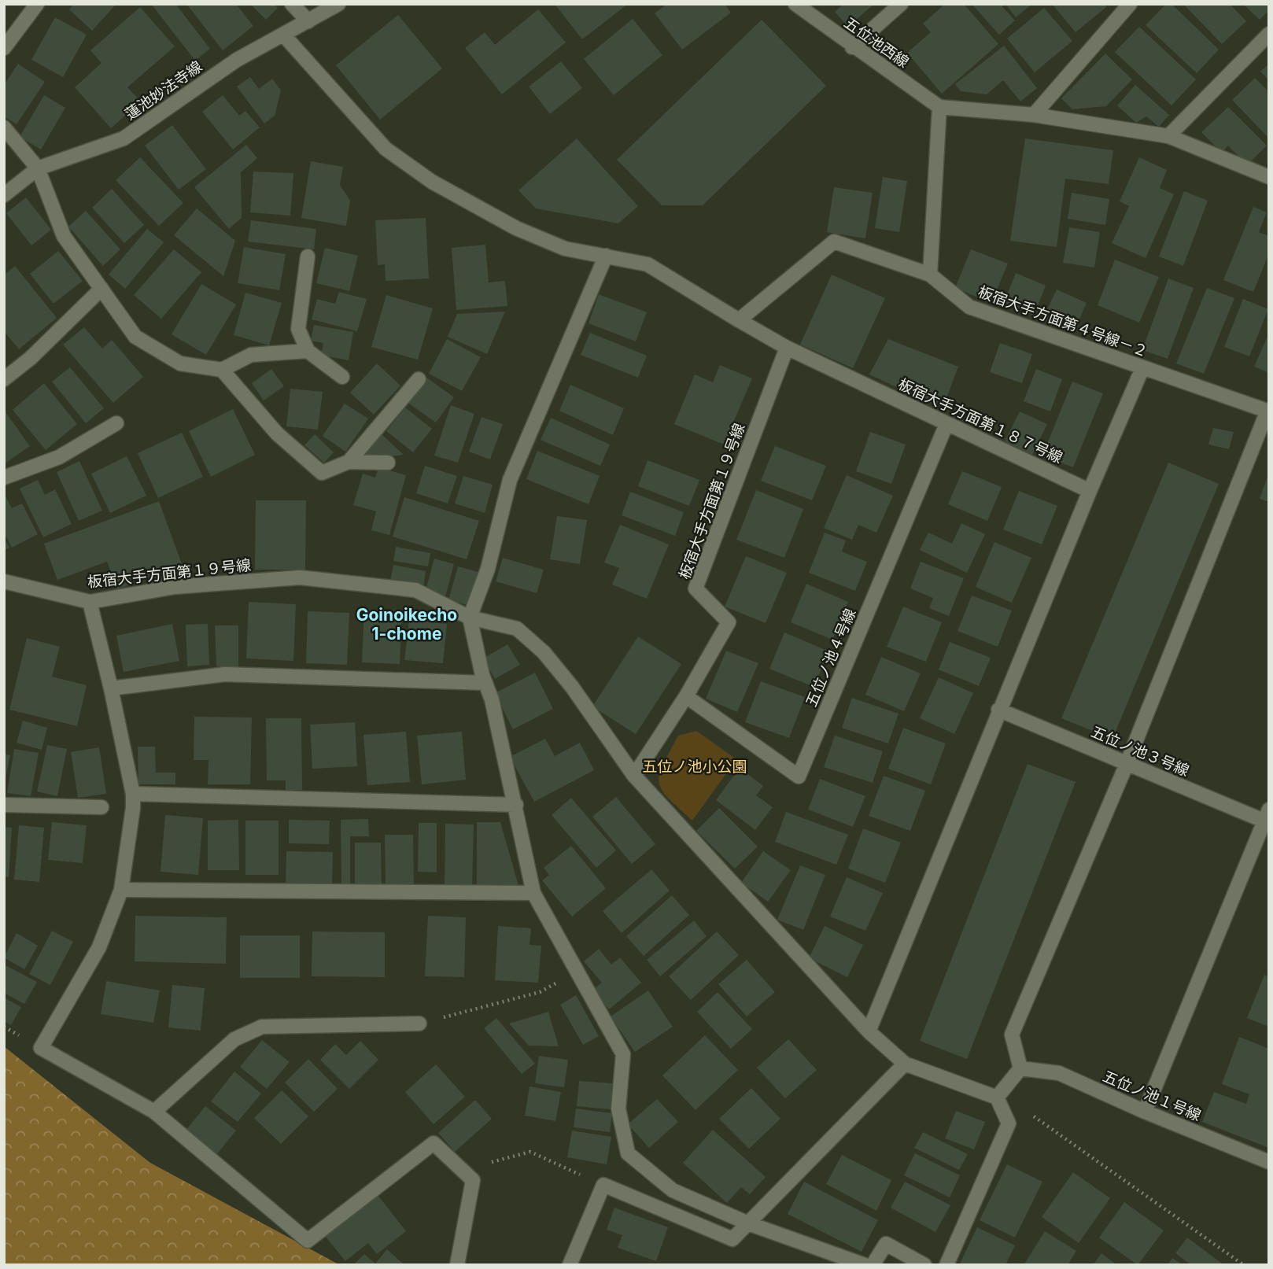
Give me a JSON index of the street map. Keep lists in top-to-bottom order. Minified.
{"streets":{"street":["五位池西線","蓮池妙法寺線","板宿大手方面第４号線－２","板宿大手方面第１８７号線","板宿大手方面第１９号線","五位ノ池４号線","五位ノ池３号線","五位ノ池１号線"]},"crossings":[["板宿大手方面第４号線－２","板宿大手方面第１８７号線"],["板宿大手方面第１８７号線","板宿大手方面第１９号線"],["板宿大手方面第１８７号線","五位ノ池４号線"],["板宿大手方面第１９号線","五位ノ池４号線"]],"districts":["Goinoikecho 1-chome"],"parks":["五位ノ池小公園"]}
